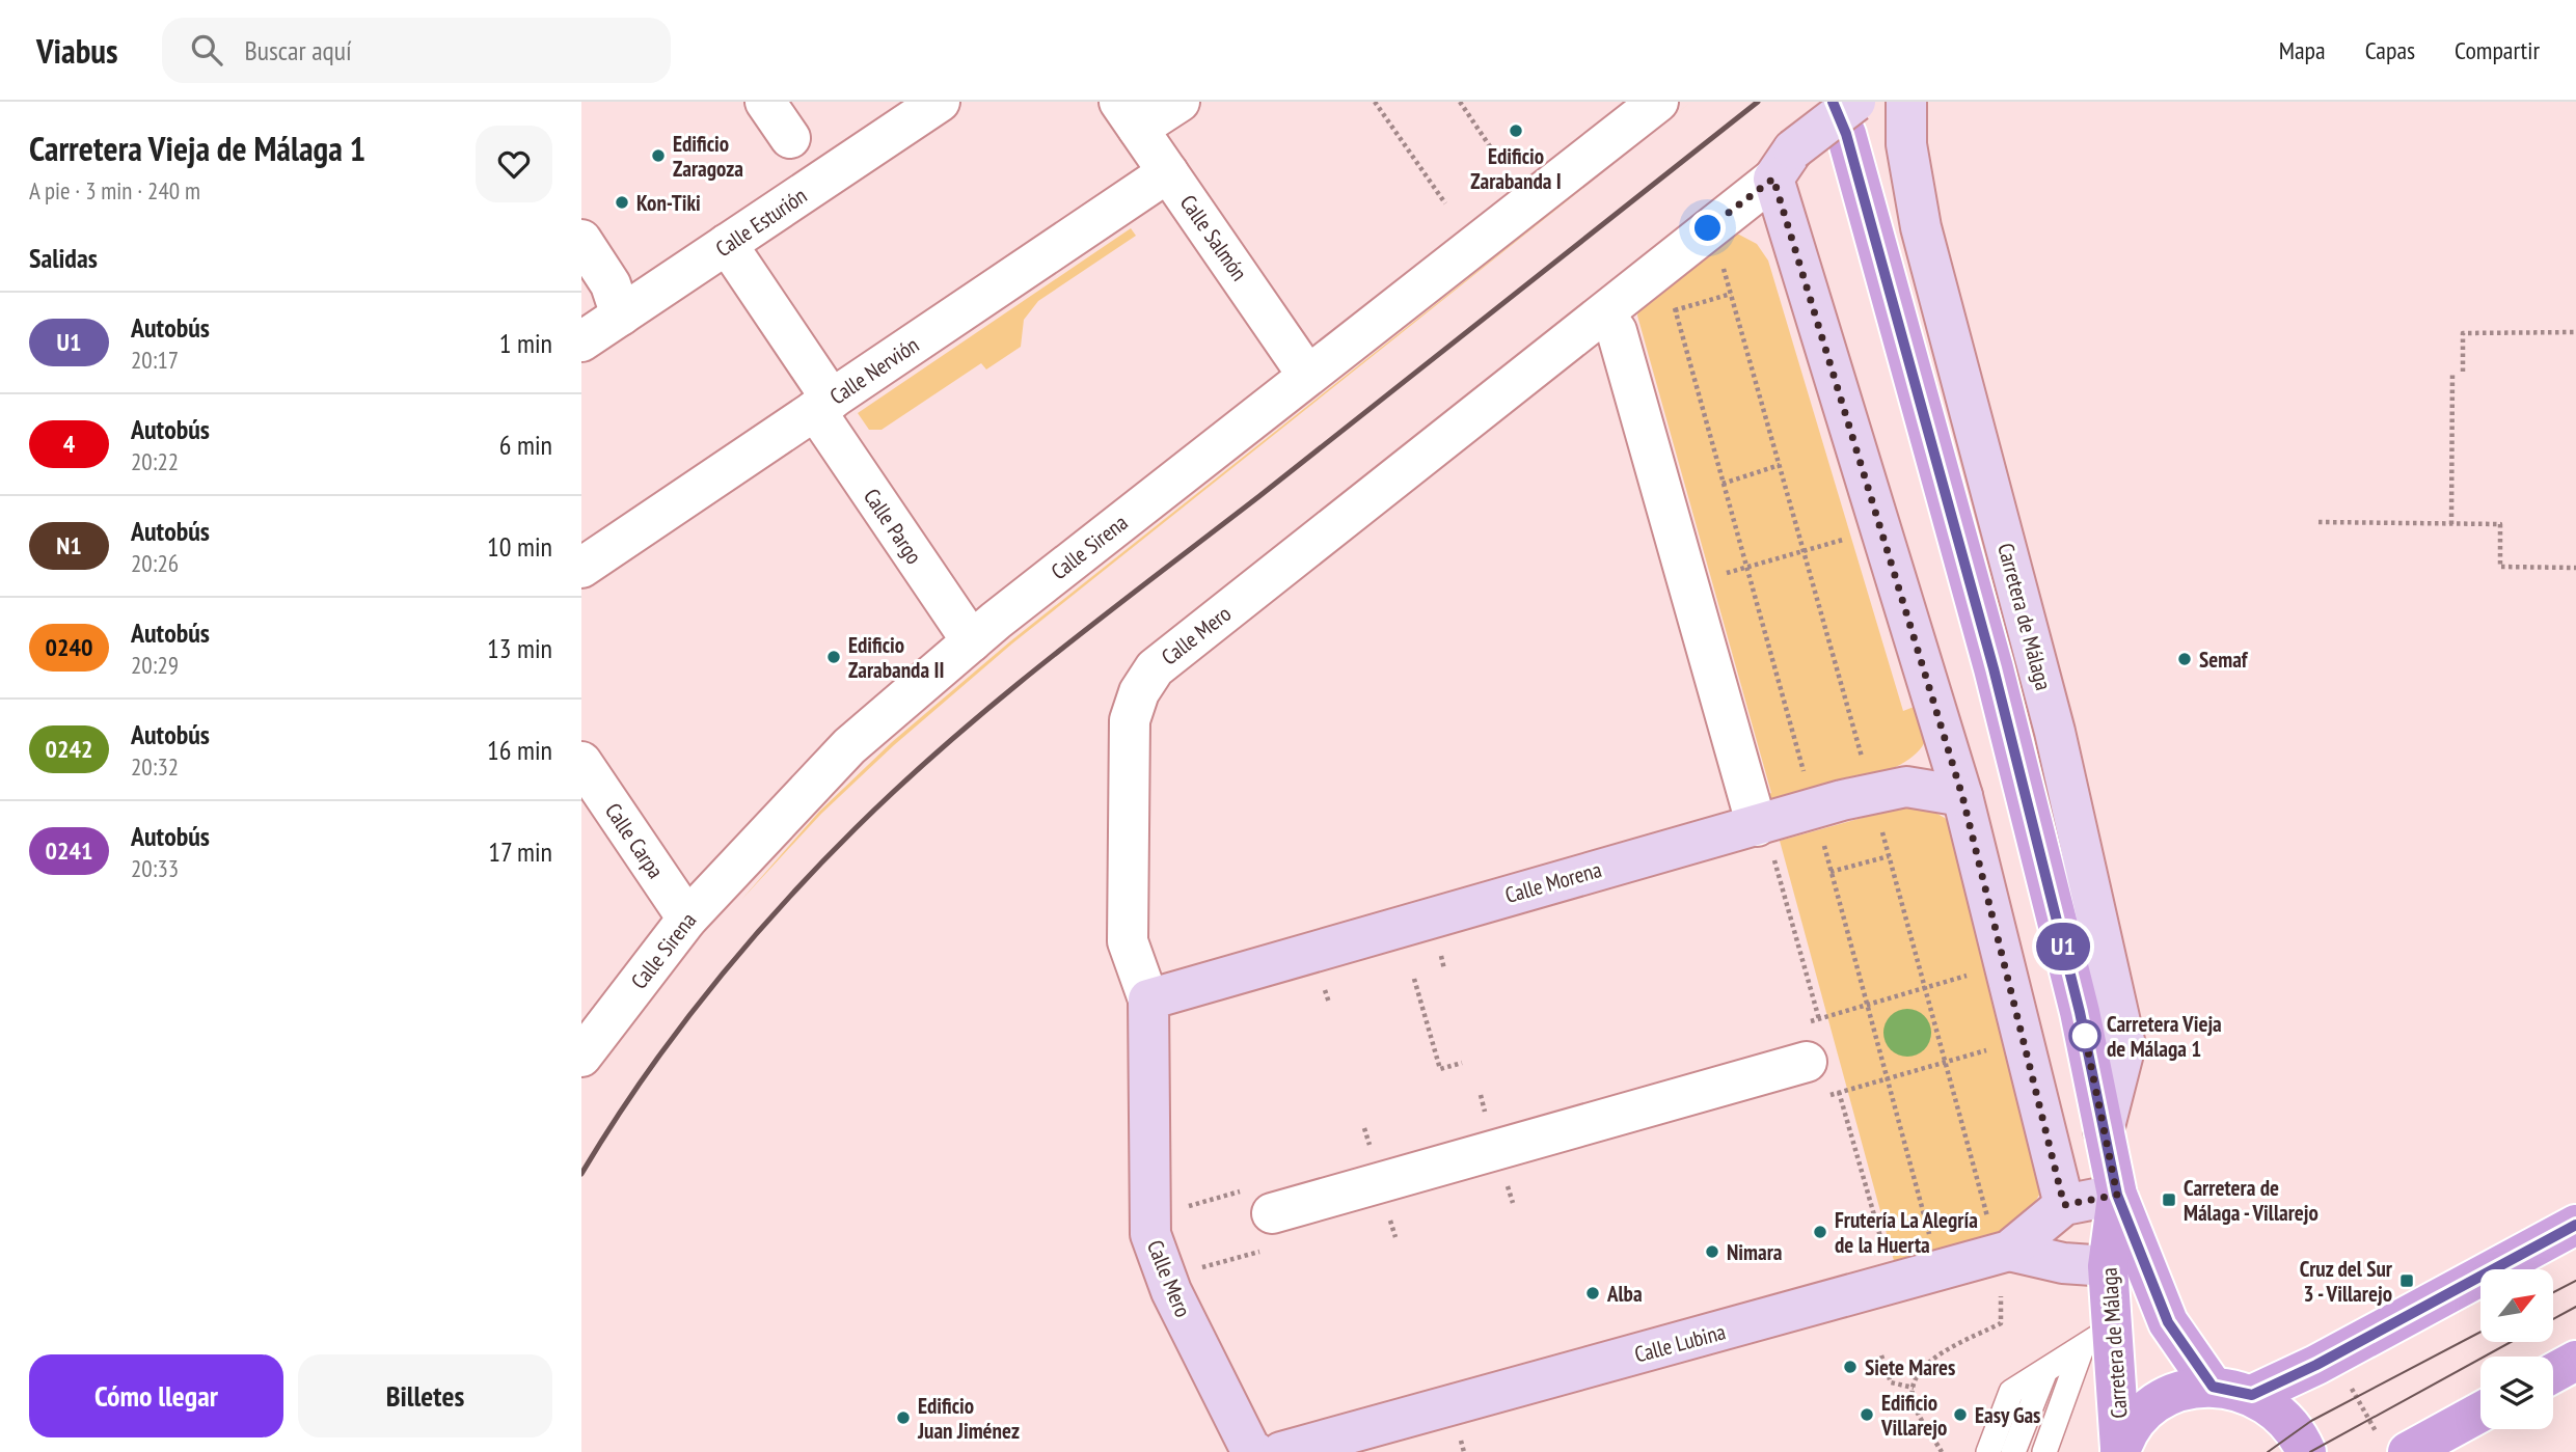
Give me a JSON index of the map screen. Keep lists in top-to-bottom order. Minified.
{"streets":{"main road":["Carretera de Málaga"],"street":["Calle Esturión","Calle Salmón","Calle Nervión","Calle Pargo","Calle Sirena","Calle Mero","Calle Carpa","Calle Morena","Calle Lubina"]},"crossings":[["Calle Esturión","Calle Pargo"],["Calle Salmón","Calle Nervión"],["Calle Salmón","Calle Sirena"],["Calle Nervión","Calle Pargo"],["Calle Pargo","Calle Sirena"],["Calle Sirena","Calle Carpa"],["Carretera de Málaga","Calle Mero"],["Calle Mero","Calle Morena"]],"places":{"other":["Edificio Zarabanda I","Edificio Zaragoza","Kon-Tiki","Edificio Zarabanda II","Semaf","Carretera Vieja de Málaga 1","Frutería La Alegría de la Huerta","Nimara","Alba","Siete Mares","Edificio Villarejo","Easy Gas","Edificio Juan Jiménez"],"transit":["Carretera de Málaga - Villarejo","Cruz del Sur 3 - Villarejo"]},"lines":["bus line U1"],"north":"top right","page":{"header":"Viabus","search":"Buscar aquí","nav":["Mapa","Capas","Compartir"],"heading":[["Carretera Vieja de Málaga 1","A pie · 3 min · 240 m"],"Salidas"],"on_map":"U1","list":[{"mark":"U1","name":"Autobús","note":"20:17","value":"1 min"},{"mark":"4","name":"Autobús","note":"20:22","value":"6 min"},{"mark":"N1","name":"Autobús","note":"20:26","value":"10 min"},{"mark":"0240","name":"Autobús","note":"20:29","value":"13 min"},{"mark":"0242","name":"Autobús","note":"20:32","value":"16 min"},{"mark":"0241","name":"Autobús","note":"20:33","value":"17 min"}],"buttons":["Cómo llegar","Billetes"]}}
